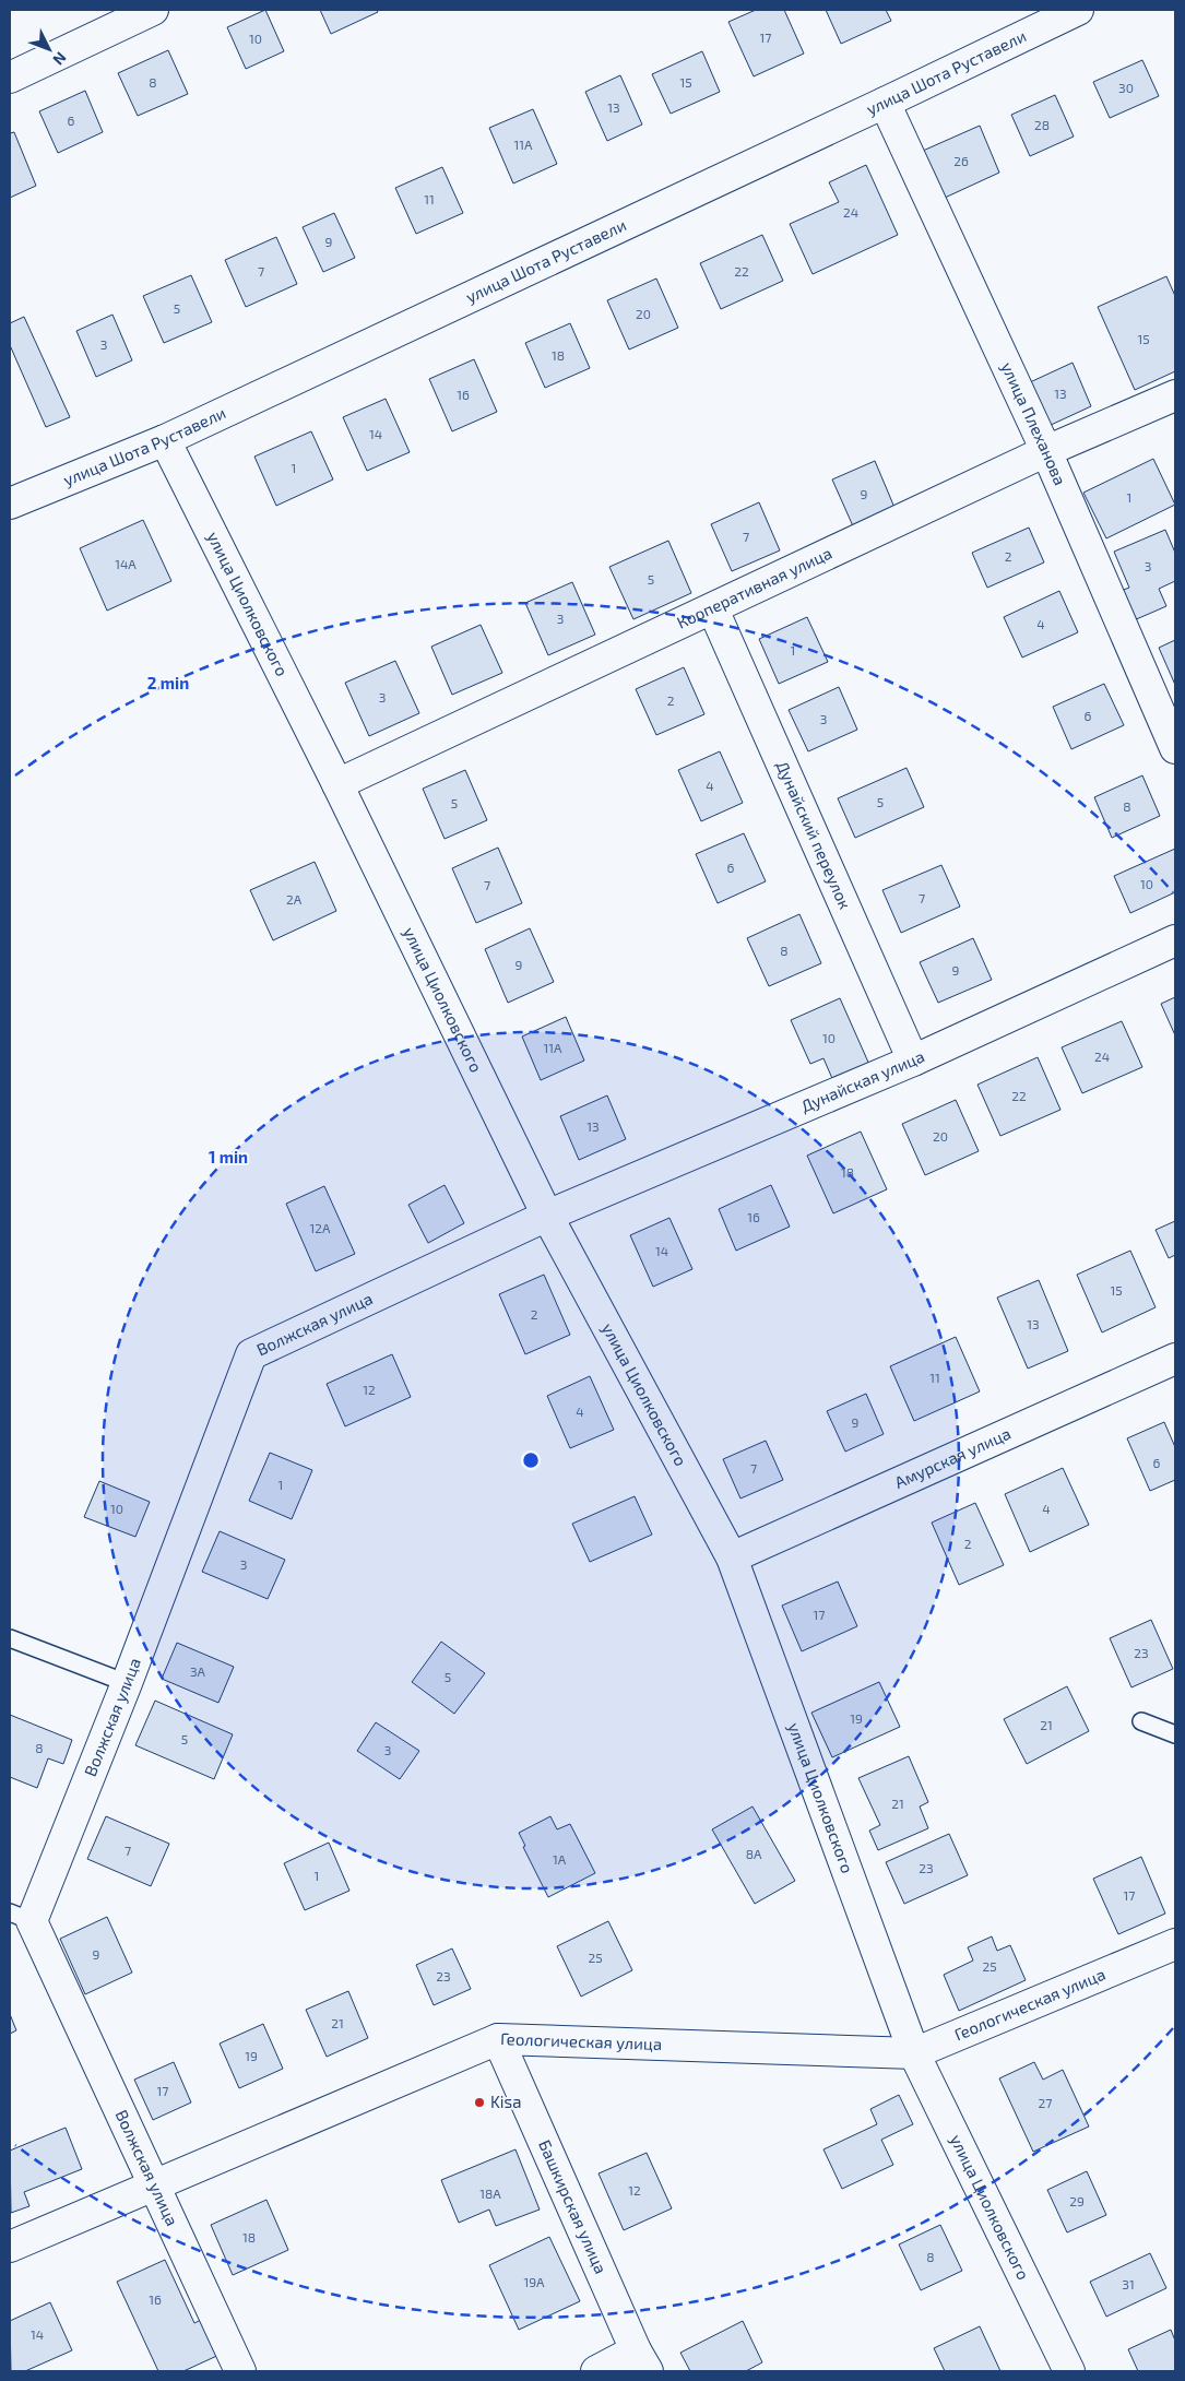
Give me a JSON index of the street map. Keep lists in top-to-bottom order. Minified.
{"streets":{"street":["улица Шота Руставели","улица Плеханова","Кооперативная улица","улица Циолковского","Дунайский переулок","Дунайская улица","Волжская улица","Амурская улица","Геологическая улица","Башкирская улица"]},"crossings":[["улица Шота Руставели","улица Плеханова"],["улица Шота Руставели","улица Циолковского"],["улица Плеханова","Кооперативная улица"],["Кооперативная улица","улица Циолковского"],["Кооперативная улица","Дунайский переулок"],["улица Циолковского","Дунайская улица"],["улица Циолковского","Волжская улица"],["улица Циолковского","Амурская улица"],["улица Циолковского","Геологическая улица"],["Дунайский переулок","Дунайская улица"],["Дунайская улица","Волжская улица"],["Волжская улица","Геологическая улица"],["Геологическая улица","Башкирская улица"]],"places":["Kisa"],"house_numbers":["17","10","8","15","30","13","6","28","11А","26","11","24","9","7","22","5","20","15","3","18","13","16","14","1","9","1","7","2","14А","3","5","3","4","1","3","2","6","3","4","5","5","8","6","10","7","7","2А","8","9","9","10","11А","24","22","13","20","18","16","12А","14","15","2","13","11","12","4","9","6","7","1","10","4","2","3","17","23","3А","5","19","21","5","8","3","21","7","8А","1А","23","1","17","9","25","25","23","21","19","17","27","12","18А","29","18","8","19А","31","16","14"],"north":"bottom right","rings":["2 min","1 min"]}
